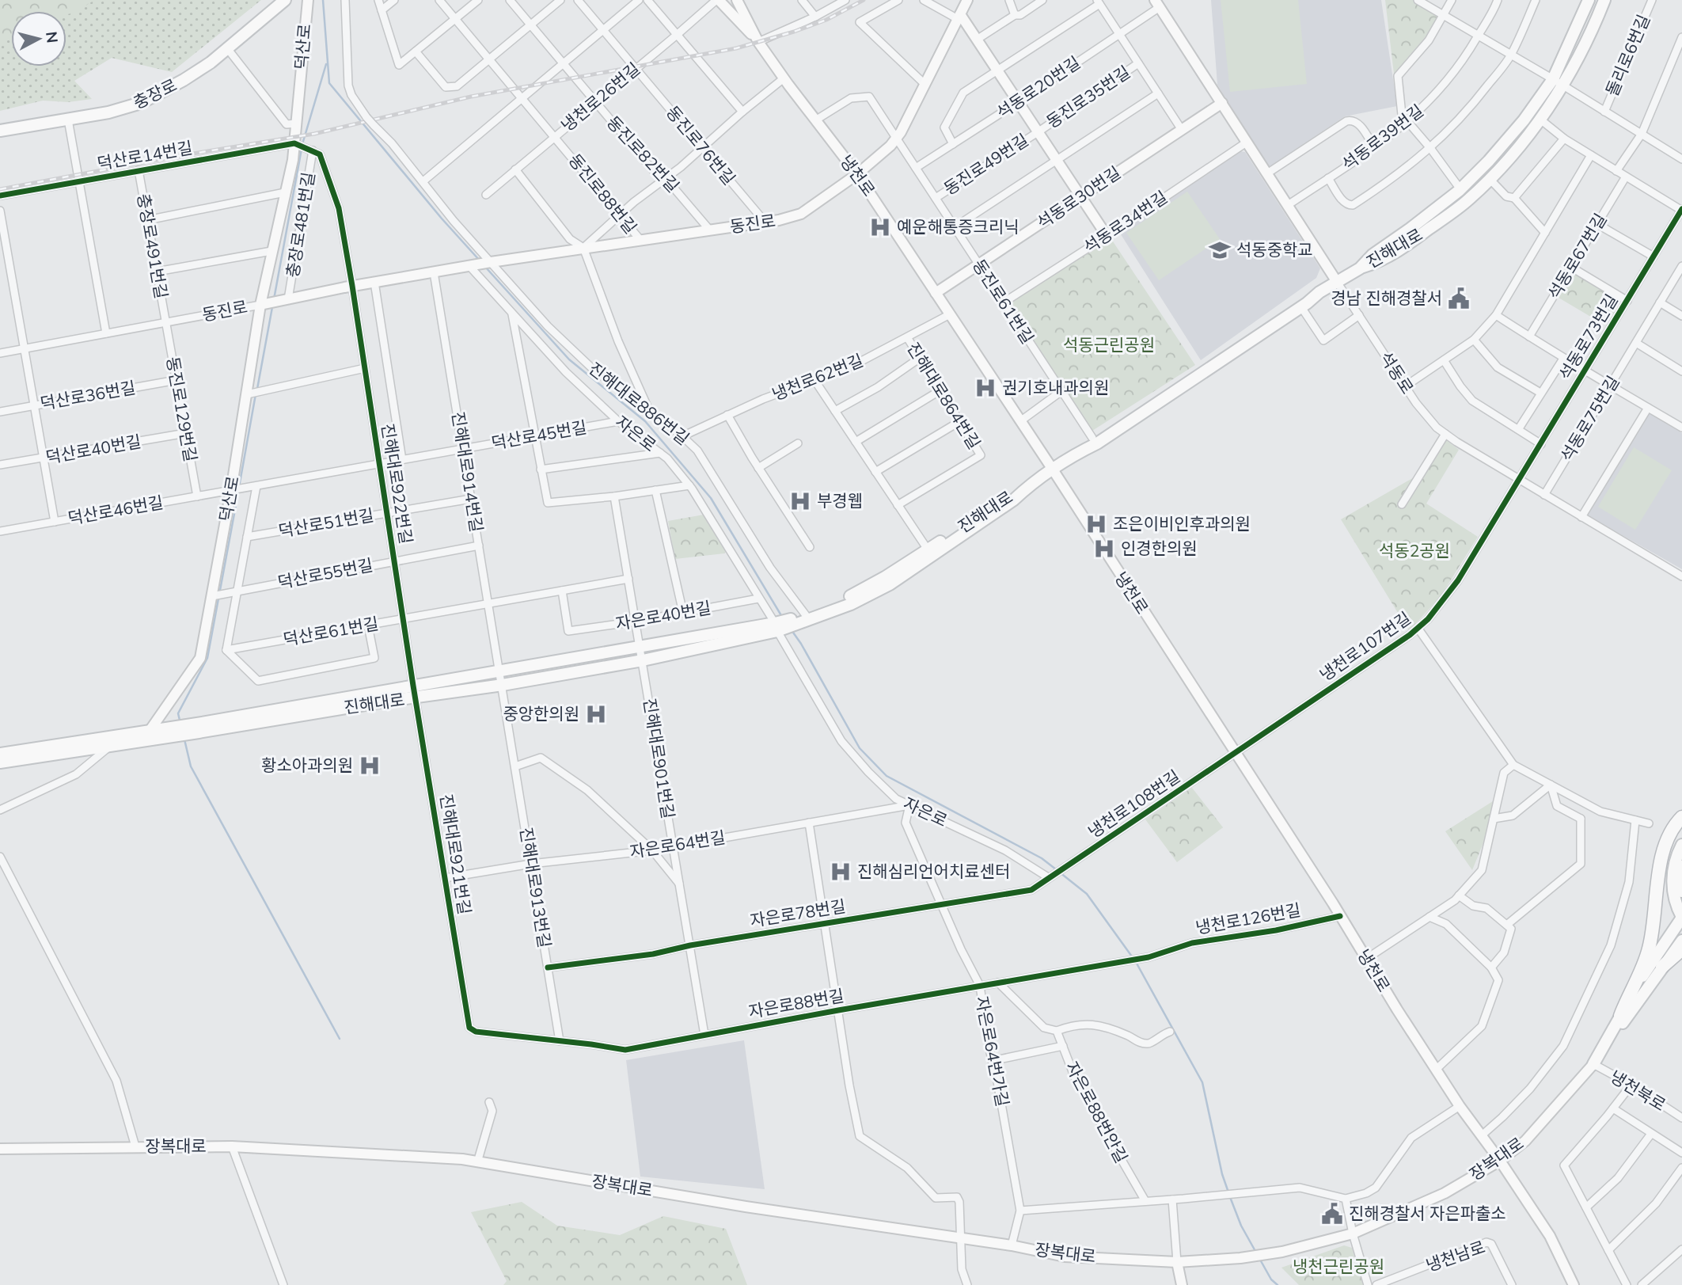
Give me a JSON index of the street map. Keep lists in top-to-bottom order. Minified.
{"streets":{"main road":["충장로","진해대로"],"street":["덕산로","돌리로6번길","석동로20번길","냉천로26번길","동진로35번길","석동로39번길","동진로76번길","동진로82번길","덕산로14번길","동진로49번길","냉천로","동진로88번길","석동로30번길","석동로34번길","동진로","충장로481번길","충장로491번길","석동로67번길","동진로61번길","석동로73번길","석동로","냉천로62번길","덕산로36번길","진해대로864번길","진해대로886번길","동진로129번길","석동로75번길","자은로","덕산로45번길","덕산로40번길","진해대로914번길","진해대로922번길","덕산로46번길","덕산로51번길","덕산로55번길","자은로40번길","덕산로61번길","냉천로107번길","진해대로901번길","냉천로108번길","자은로64번길","진해대로921번길","진해대로913번길","자은로78번길","냉천로126번길","자은로88번길","자은로64번가길","냉천북로","자은로88번안길","장복대로","냉천남로"]},"crossings":[["덕산로","덕산로14번길"],["덕산로","동진로"],["덕산로","충장로481번길"],["덕산로","진해대로"],["덕산로","덕산로45번길"],["덕산로","덕산로46번길"],["덕산로","덕산로55번길"],["석동로20번길","동진로35번길"],["석동로20번길","동진로49번길"],["석동로20번길","동진로61번길"],["석동로20번길","석동로"],["냉천로26번길","동진로76번길"],["냉천로26번길","동진로82번길"],["냉천로26번길","동진로88번길"],["동진로35번길","동진로49번길"],["동진로35번길","석동로30번길"],["석동로39번길","석동로"],["동진로76번길","동진로"],["동진로82번길","동진로"],["덕산로14번길","충장로481번길"],["덕산로14번길","충장로491번길"],["동진로49번길","석동로30번길"],["동진로49번길","석동로34번길"],["동진로49번길","동진로"],["동진로49번길","동진로61번길"],["냉천로","석동로30번길"],["냉천로","동진로"],["냉천로","냉천로62번길"],["냉천로","냉천로107번길"],["냉천로","냉천로108번길"],["냉천로","냉천로126번길"],["냉천로","장복대로"],["동진로88번길","동진로"],["석동로30번길","동진로61번길"],["석동로30번길","석동로"],["석동로34번길","동진로61번길"],["석동로34번길","석동로"],["동진로","충장로481번길"],["동진로","충장로491번길"],["동진로","동진로61번길"],["동진로","진해대로886번길"],["동진로","동진로129번길"],["동진로","자은로"],["동진로","진해대로914번길"],["동진로","진해대로922번길"],["충장로481번길","진해대로922번길"],["충장로491번길","동진로129번길"],["진해대로","진해대로886번길"],["진해대로","자은로"],["진해대로","진해대로914번길"],["진해대로","진해대로922번길"],["진해대로","진해대로901번길"],["진해대로","진해대로921번길"],["진해대로","진해대로913번길"],["석동로67번길","석동로73번길"],["석동로73번길","석동로"],["석동로73번길","냉천로107번길"],["석동로","석동로75번길"],["석동로","냉천로107번길"],["냉천로62번길","진해대로864번길"],["냉천로62번길","진해대로886번길"],["덕산로36번길","동진로129번길"],["동진로129번길","덕산로40번길"],["동진로129번길","덕산로46번길"],["자은로","덕산로45번길"],["자은로","자은로40번길"],["자은로","냉천로108번길"],["자은로","자은로64번길"],["자은로","자은로78번길"],["자은로","자은로64번가길"],["덕산로45번길","진해대로914번길"],["덕산로45번길","진해대로922번길"],["덕산로45번길","덕산로46번길"],["진해대로914번길","덕산로51번길"],["진해대로914번길","덕산로55번길"],["진해대로914번길","덕산로61번길"],["진해대로914번길","진해대로913번길"],["진해대로922번길","덕산로51번길"],["진해대로922번길","덕산로55번길"],["진해대로922번길","덕산로61번길"],["진해대로922번길","진해대로921번길"],["자은로40번길","덕산로61번길"],["자은로40번길","진해대로901번길"],["덕산로61번길","진해대로901번길"],["냉천로107번길","냉천로108번길"],["진해대로901번길","자은로64번길"],["진해대로901번길","자은로78번길"],["진해대로901번길","자은로88번길"],["냉천로108번길","자은로78번길"],["자은로64번길","진해대로921번길"],["자은로64번길","진해대로913번길"],["자은로64번길","자은로64번가길"],["진해대로921번길","자은로88번길"],["진해대로913번길","자은로78번길"],["진해대로913번길","자은로88번길"],["자은로78번길","자은로64번가길"],["냉천로126번길","자은로88번길"],["자은로88번길","자은로64번가길"],["자은로64번가길","장복대로"],["냉천북로","장복대로"]],"parks":["석동근린공원","석동2공원","냉천근린공원"],"places":{"hospital":["예운해통증크리닉","권기호내과의원","부경웹","조은이비인후과의원","인경한의원","중앙한의원","황소아과의원","진해심리언어치료센터"],"school or university":["석동중학교"],"public building":["경남 진해경찰서","진해경찰서 자은파출소"]},"north":"right"}
